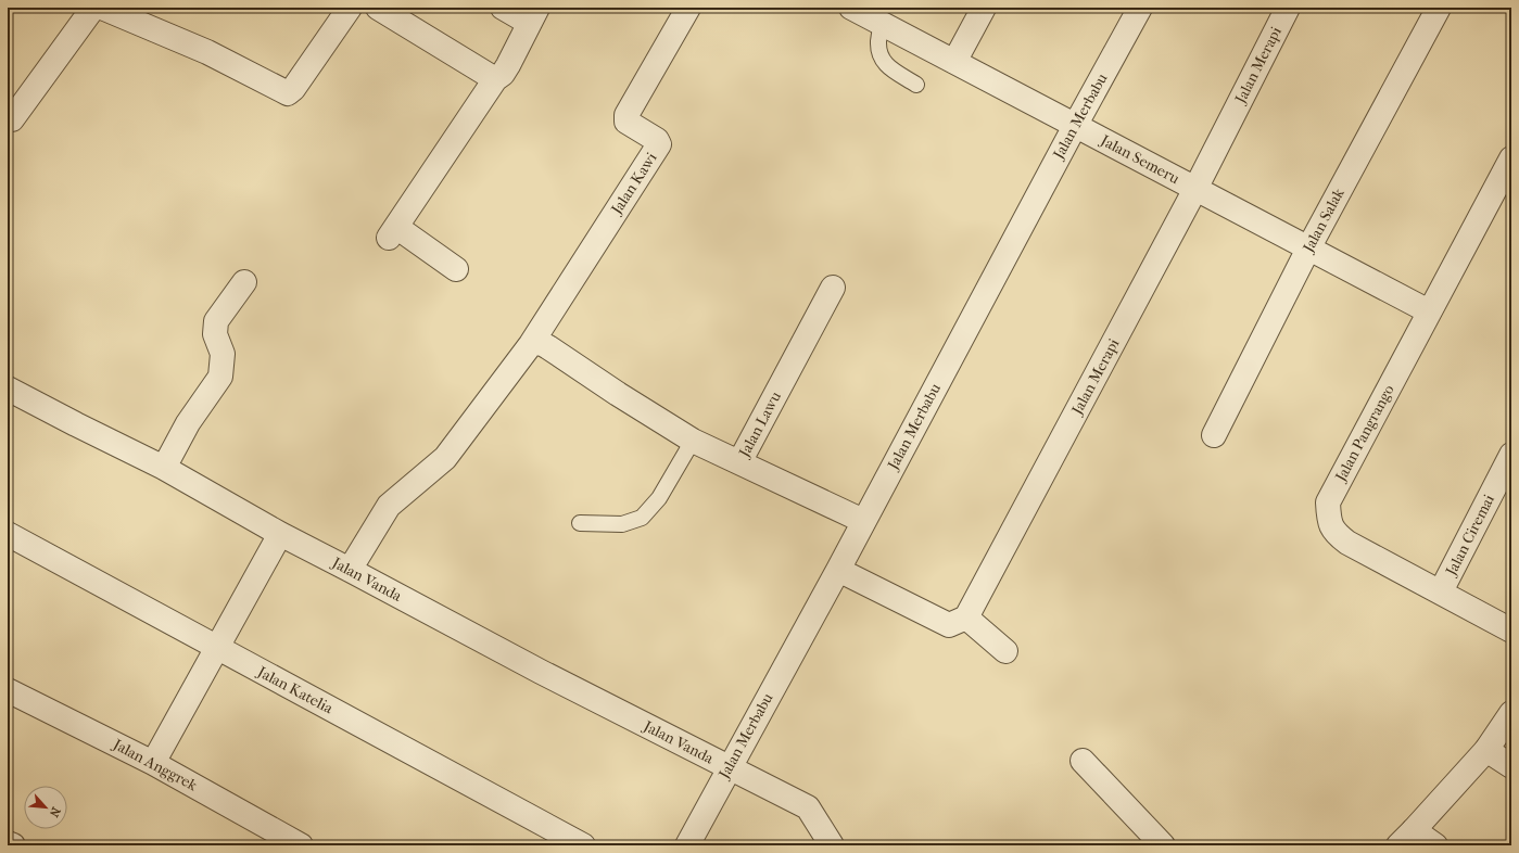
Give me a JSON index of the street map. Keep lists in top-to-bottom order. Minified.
{"streets":{"street":["Jalan Merapi","Jalan Merbabu","Jalan Semeru","Jalan Kawi","Jalan Salak","Jalan Lawu","Jalan Pangrango","Jalan Ciremai","Jalan Vanda","Jalan Katelia","Jalan Anggrek"]},"crossings":[["Jalan Merapi","Jalan Semeru"],["Jalan Merbabu","Jalan Semeru"],["Jalan Merbabu","Jalan Lawu"],["Jalan Merbabu","Jalan Vanda"],["Jalan Semeru","Jalan Salak"],["Jalan Semeru","Jalan Pangrango"],["Jalan Pangrango","Jalan Ciremai"]],"north":"bottom right"}
